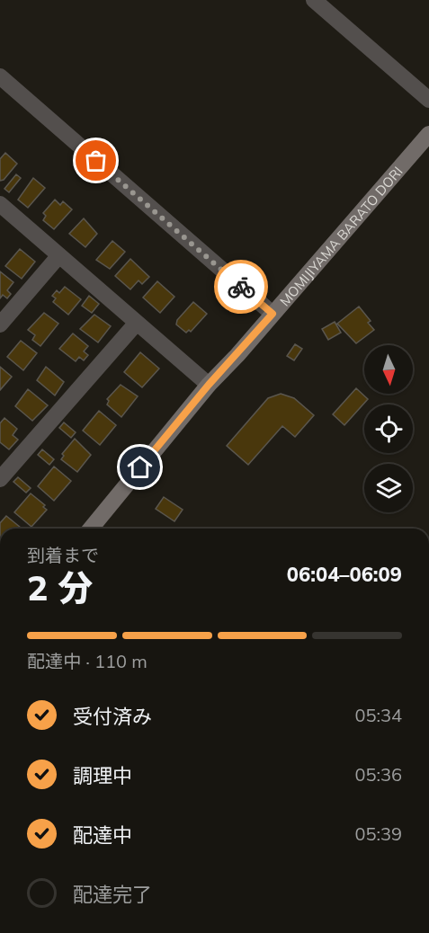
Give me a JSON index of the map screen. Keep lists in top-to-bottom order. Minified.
{"streets":{"street":["MOMIJIYAMA BARATO DORI"]},"north":"bottom","page":{"heading":["2 分","到着まで","06:04–06:09"],"bar":"配達中 · 110 m","list":[["受付済み","05:34"],["調理中","05:36"],["配達中","05:39"],"配達完了"]}}
